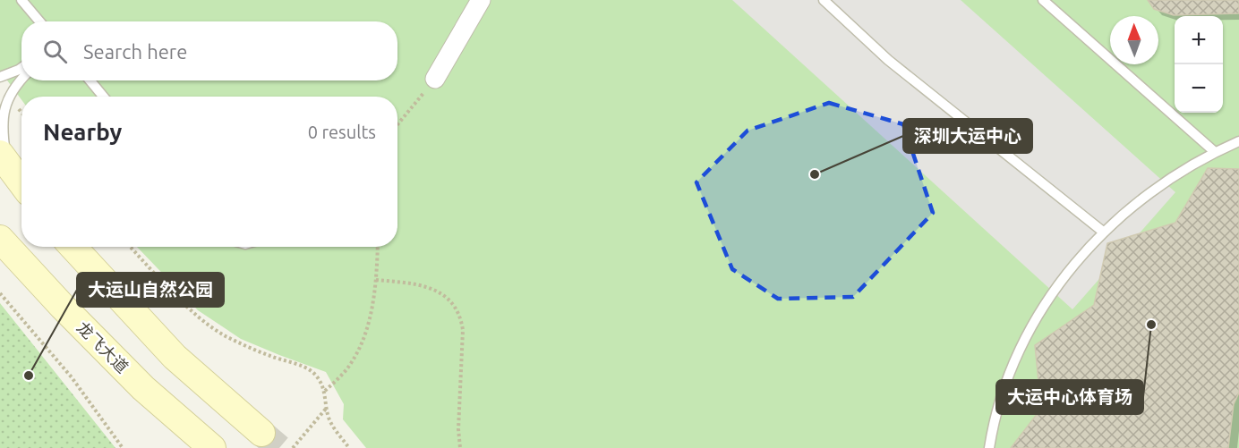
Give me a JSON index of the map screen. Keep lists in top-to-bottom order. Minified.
{"streets":{"main road":["龙飞大道"]},"places":["深圳大运中心","大运中心体育场","大运山自然公园"],"north":"top","page":{"map_buttons":["+","−"],"search":"Search here","heading":["Nearby","0 results"]}}
